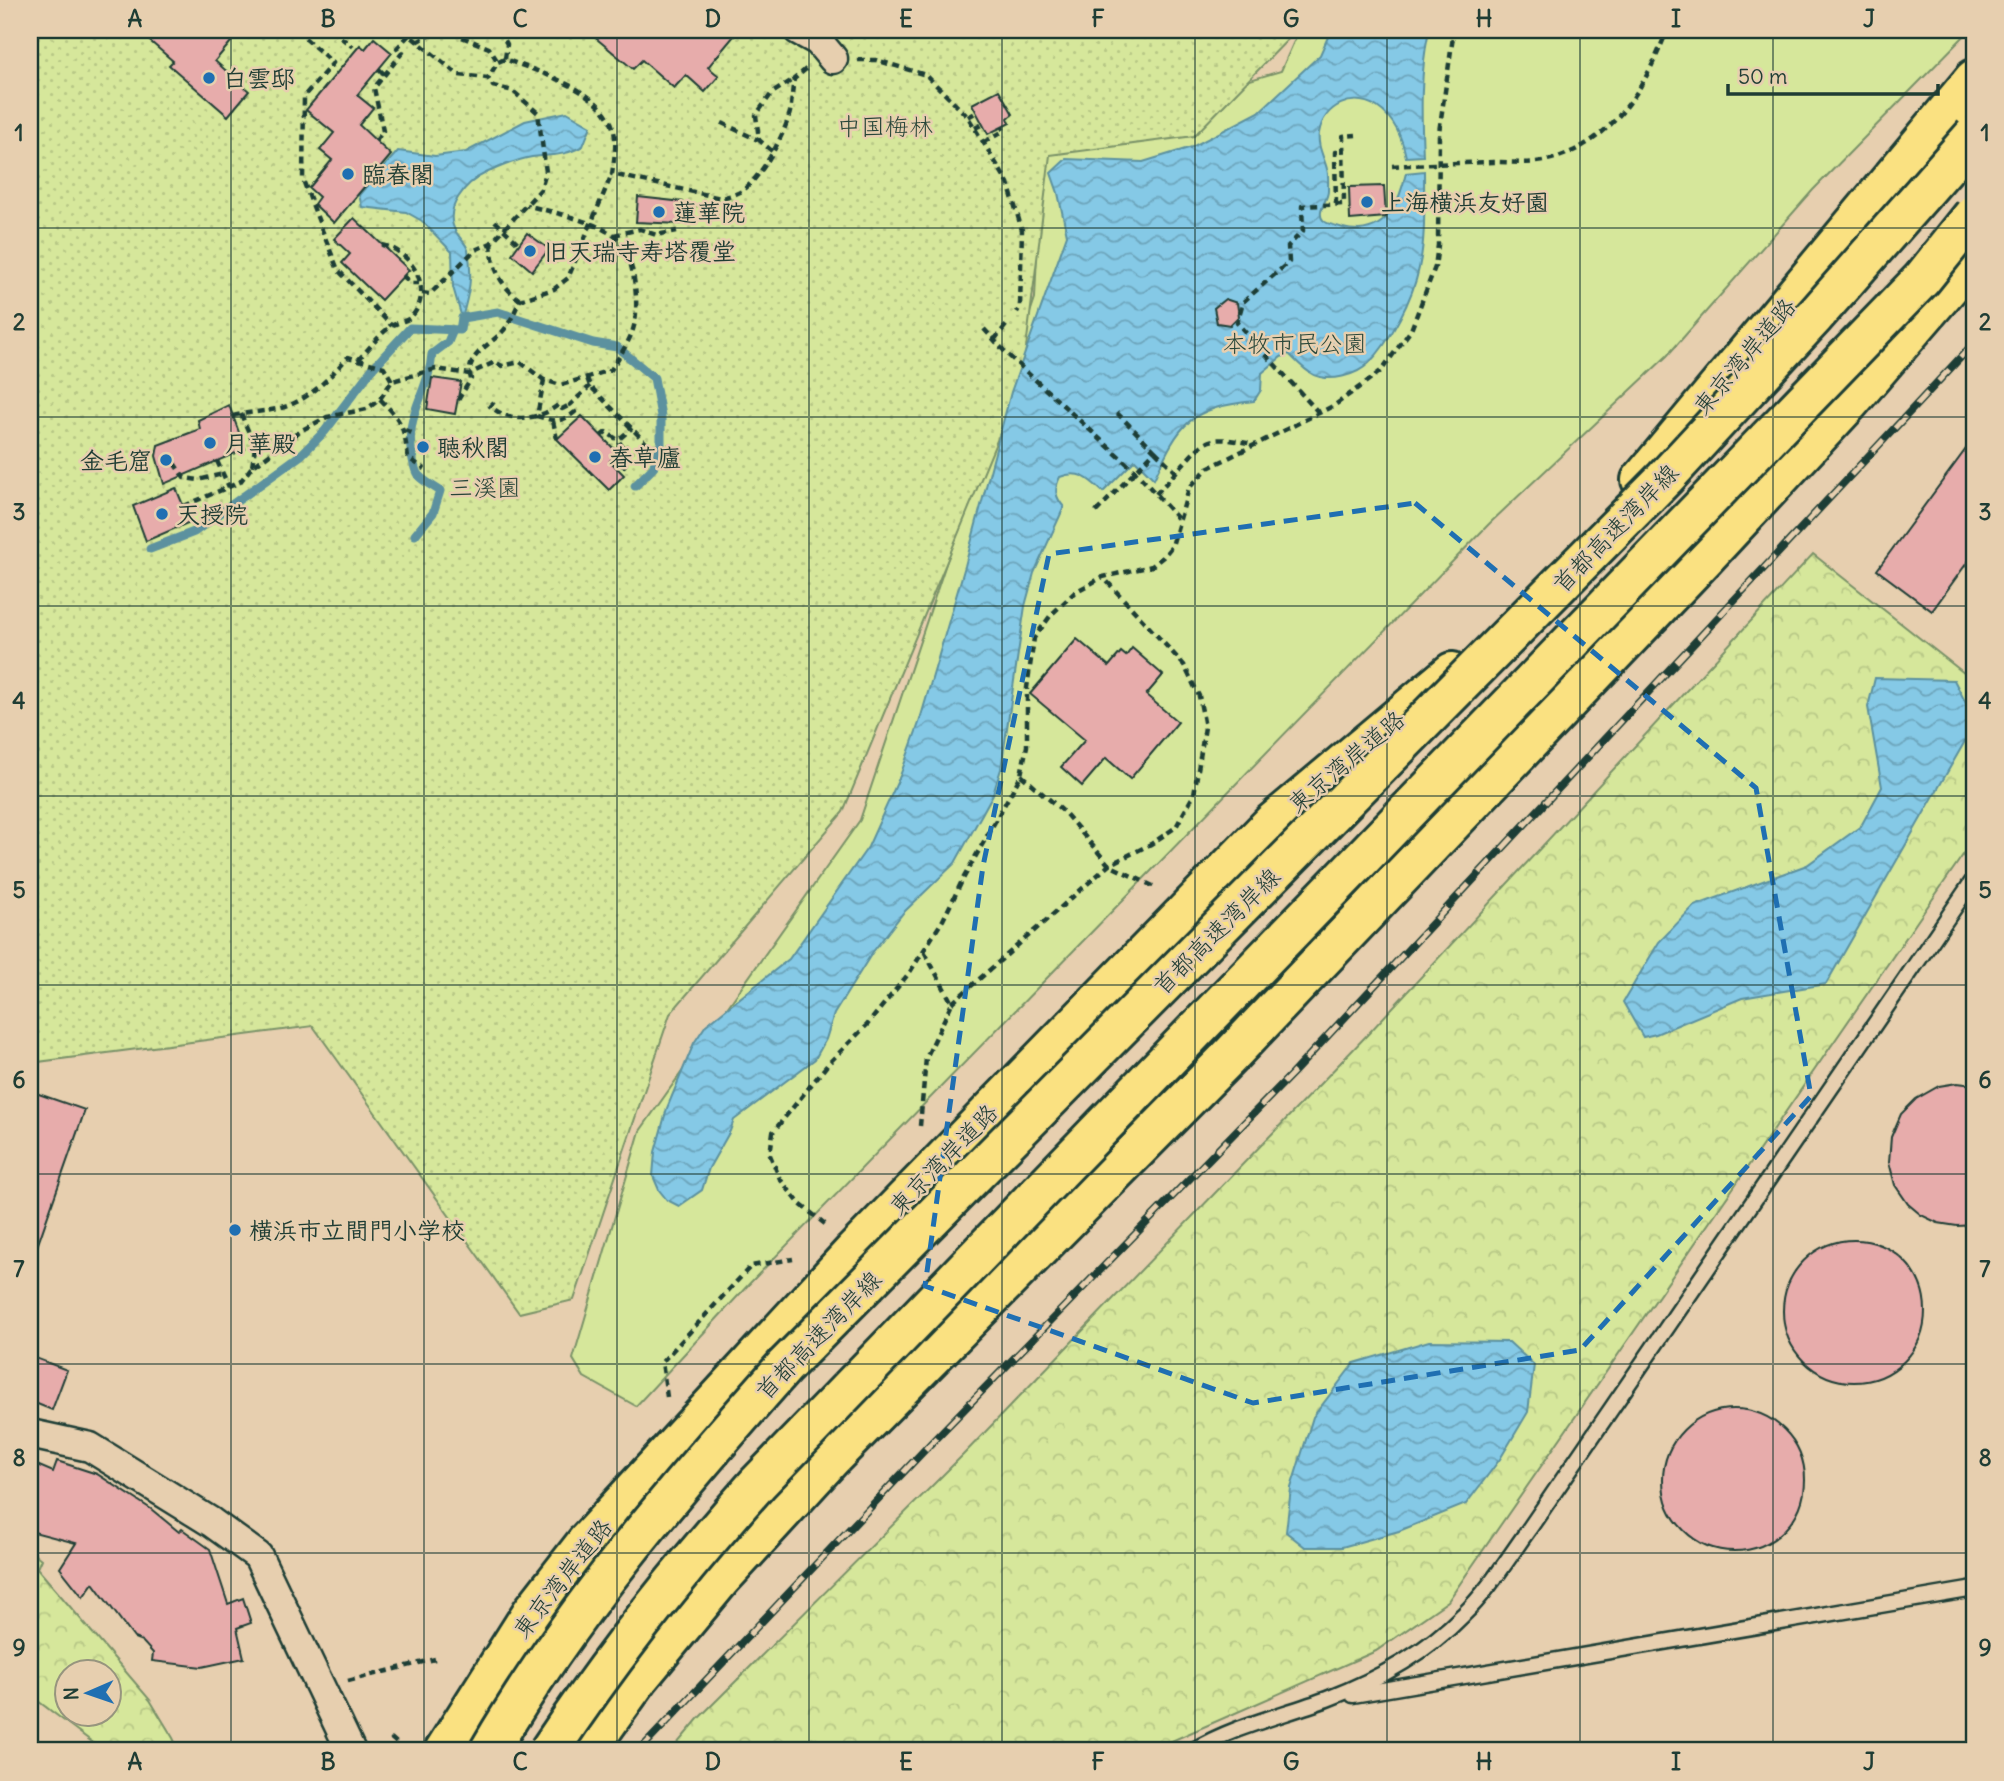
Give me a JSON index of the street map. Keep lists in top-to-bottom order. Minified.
{"streets":{"highway":["東京湾岸道路","首都高速湾岸線"]},"parks":["中国梅林","本牧市民公園","三溪園"],"places":["白雲邸","臨春閣","上海横浜友好園","蓮華院","旧天瑞寺寿塔覆堂","月華殿","聴秋閣","春草廬","金毛窟","天授院","横浜市立間門小学校"],"scale_bar":"50 m","north":"left","grid":{"columns":["A","B","C","D","E","F","G","H","I","J"],"rows":["1","2","3","4","5","6","7","8","9"]}}
